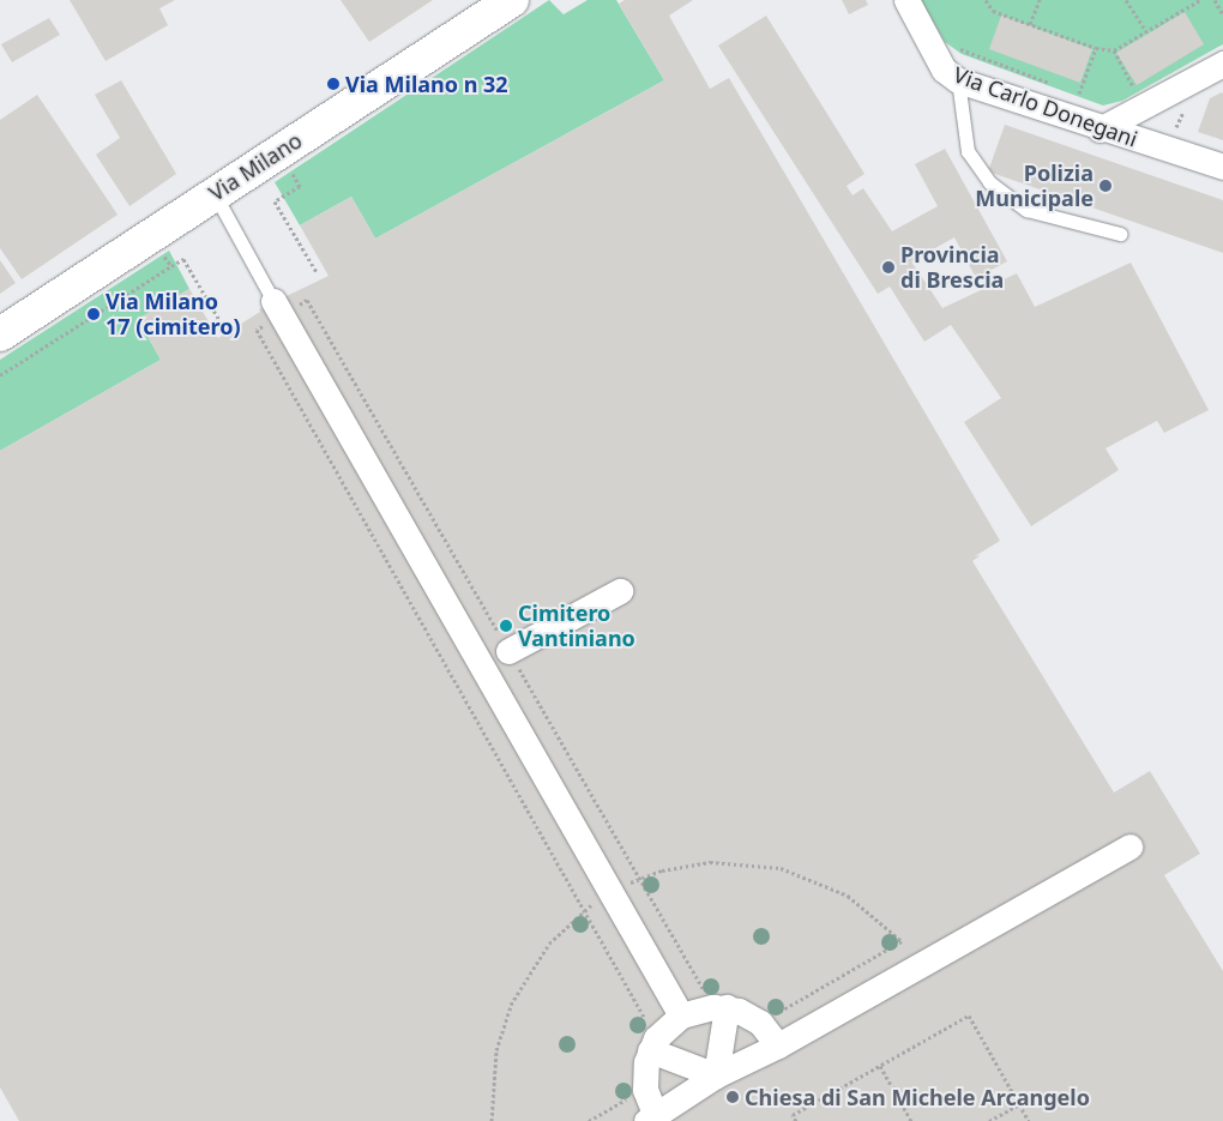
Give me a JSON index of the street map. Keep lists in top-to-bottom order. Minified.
{"streets":{"main road":["Via Milano"],"street":["Via Carlo Donegani"]},"places":["Via Milano n 32","Polizia Municipale","Provincia di Brescia","Via Milano 17 (cimitero)","Cimitero Vantiniano","Chiesa di San Michele Arcangelo"]}
